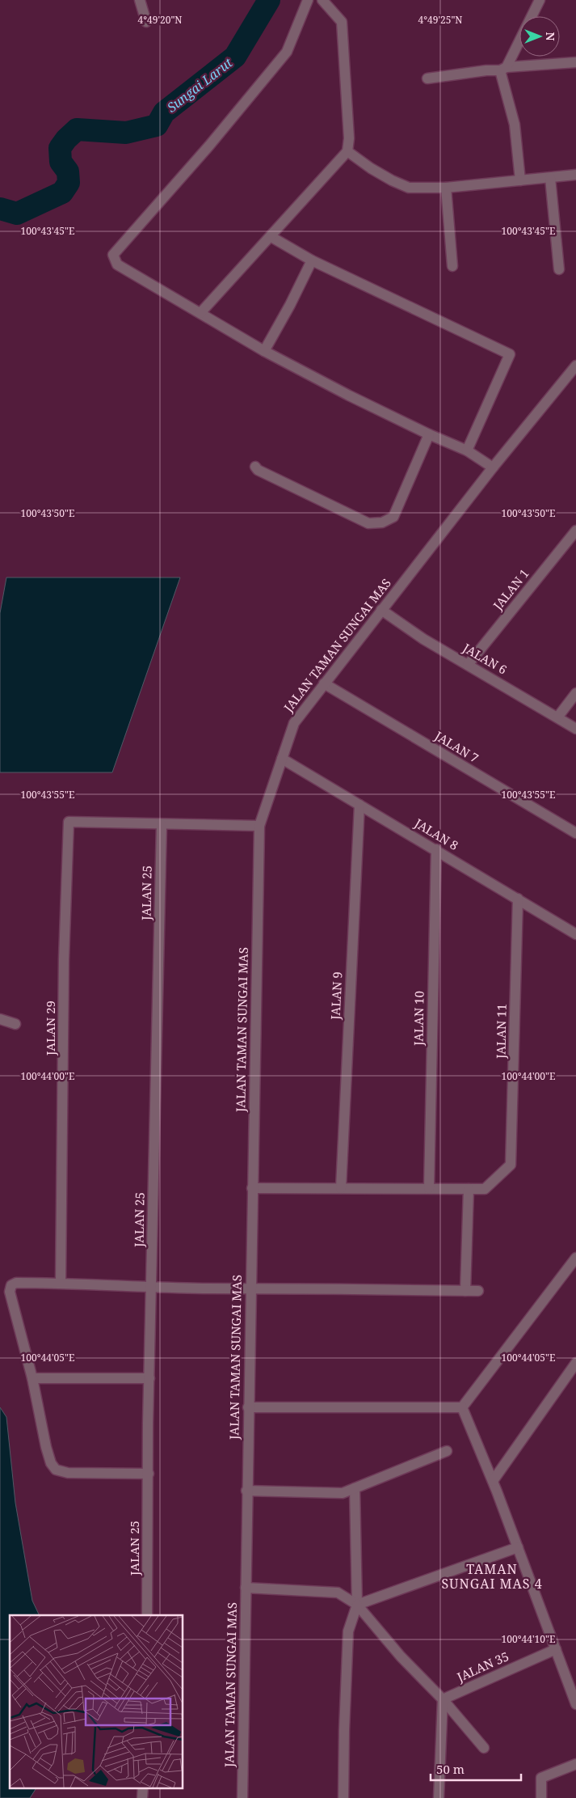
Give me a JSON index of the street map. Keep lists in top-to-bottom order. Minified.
{"streets":{"street":["JALAN 1","JALAN TAMAN SUNGAI MAS","JALAN 6","JALAN 7","JALAN 8","JALAN 25","JALAN 9","JALAN 10","JALAN 29","JALAN 11","JALAN 35"]},"crossings":[["JALAN 1","JALAN 6"],["JALAN TAMAN SUNGAI MAS","JALAN 6"],["JALAN TAMAN SUNGAI MAS","JALAN 7"],["JALAN TAMAN SUNGAI MAS","JALAN 8"],["JALAN 8","JALAN 9"],["JALAN 8","JALAN 10"],["JALAN 8","JALAN 11"],["JALAN 25","JALAN 29"]],"districts":["TAMAN SUNGAI MAS 4"],"water":["Sungai Larut"],"scale_bar":"50 m","north":"right","coordinates":["4°49'20\"N","4°49'25\"N","100°43'45\"E","100°43'50\"E","100°43'55\"E","100°44'00\"E","100°44'05\"E","100°44'10\"E"]}
